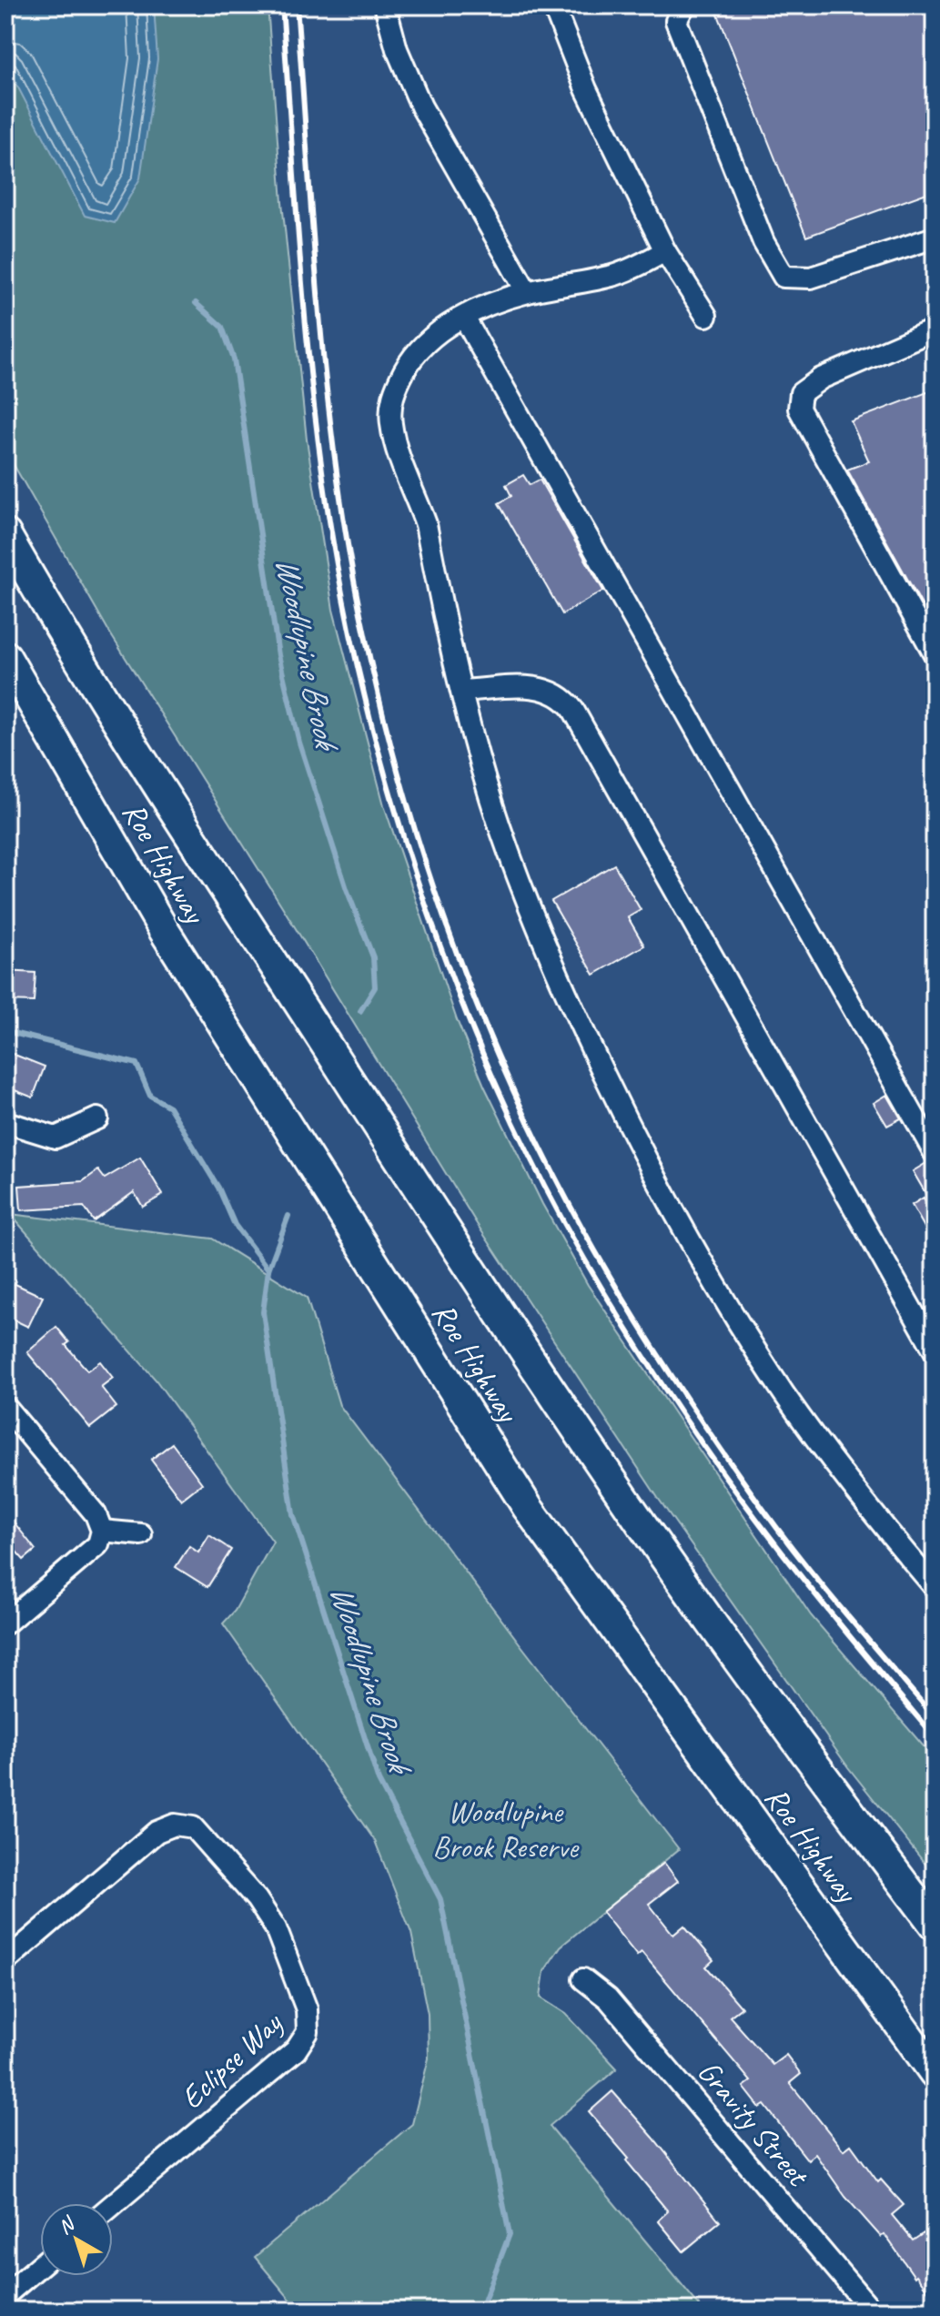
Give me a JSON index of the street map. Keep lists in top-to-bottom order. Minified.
{"streets":{"highway":["Roe Highway"],"street":["Eclipse Way","Gravity Street"]},"water":["Woodlupine Brook"],"parks":["Woodlupine Brook Reserve"],"north":"top left"}
